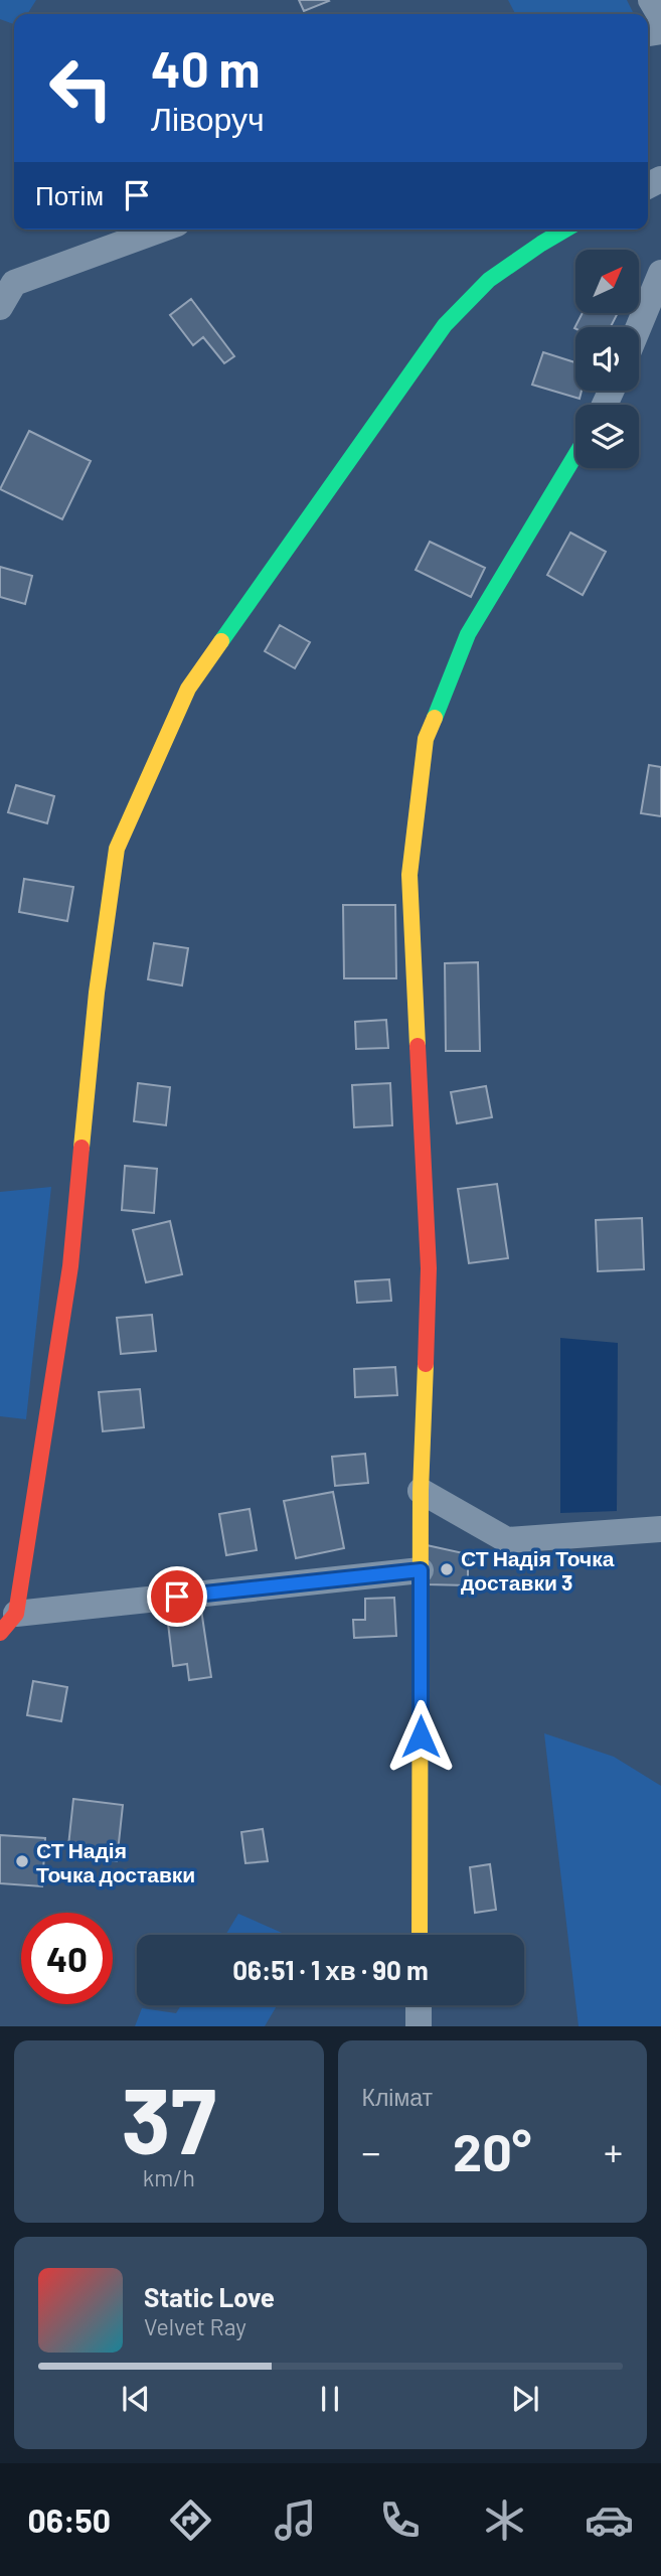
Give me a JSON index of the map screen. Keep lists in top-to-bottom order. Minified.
{"places":["СТ Надія Точка доставки 3","СТ Надія Точка доставки"],"north":"top right","page":{"turn":["40 m","Ліворуч"],"then":"Потім","limit":"40","trip":"06:51 · 1 хв · 90 m","tile":[["37","km/h"],"Клімат"],"heat":["−","20°","+"],"song":["Static Love","Velvet Ray"],"tabs":"06:50"}}
